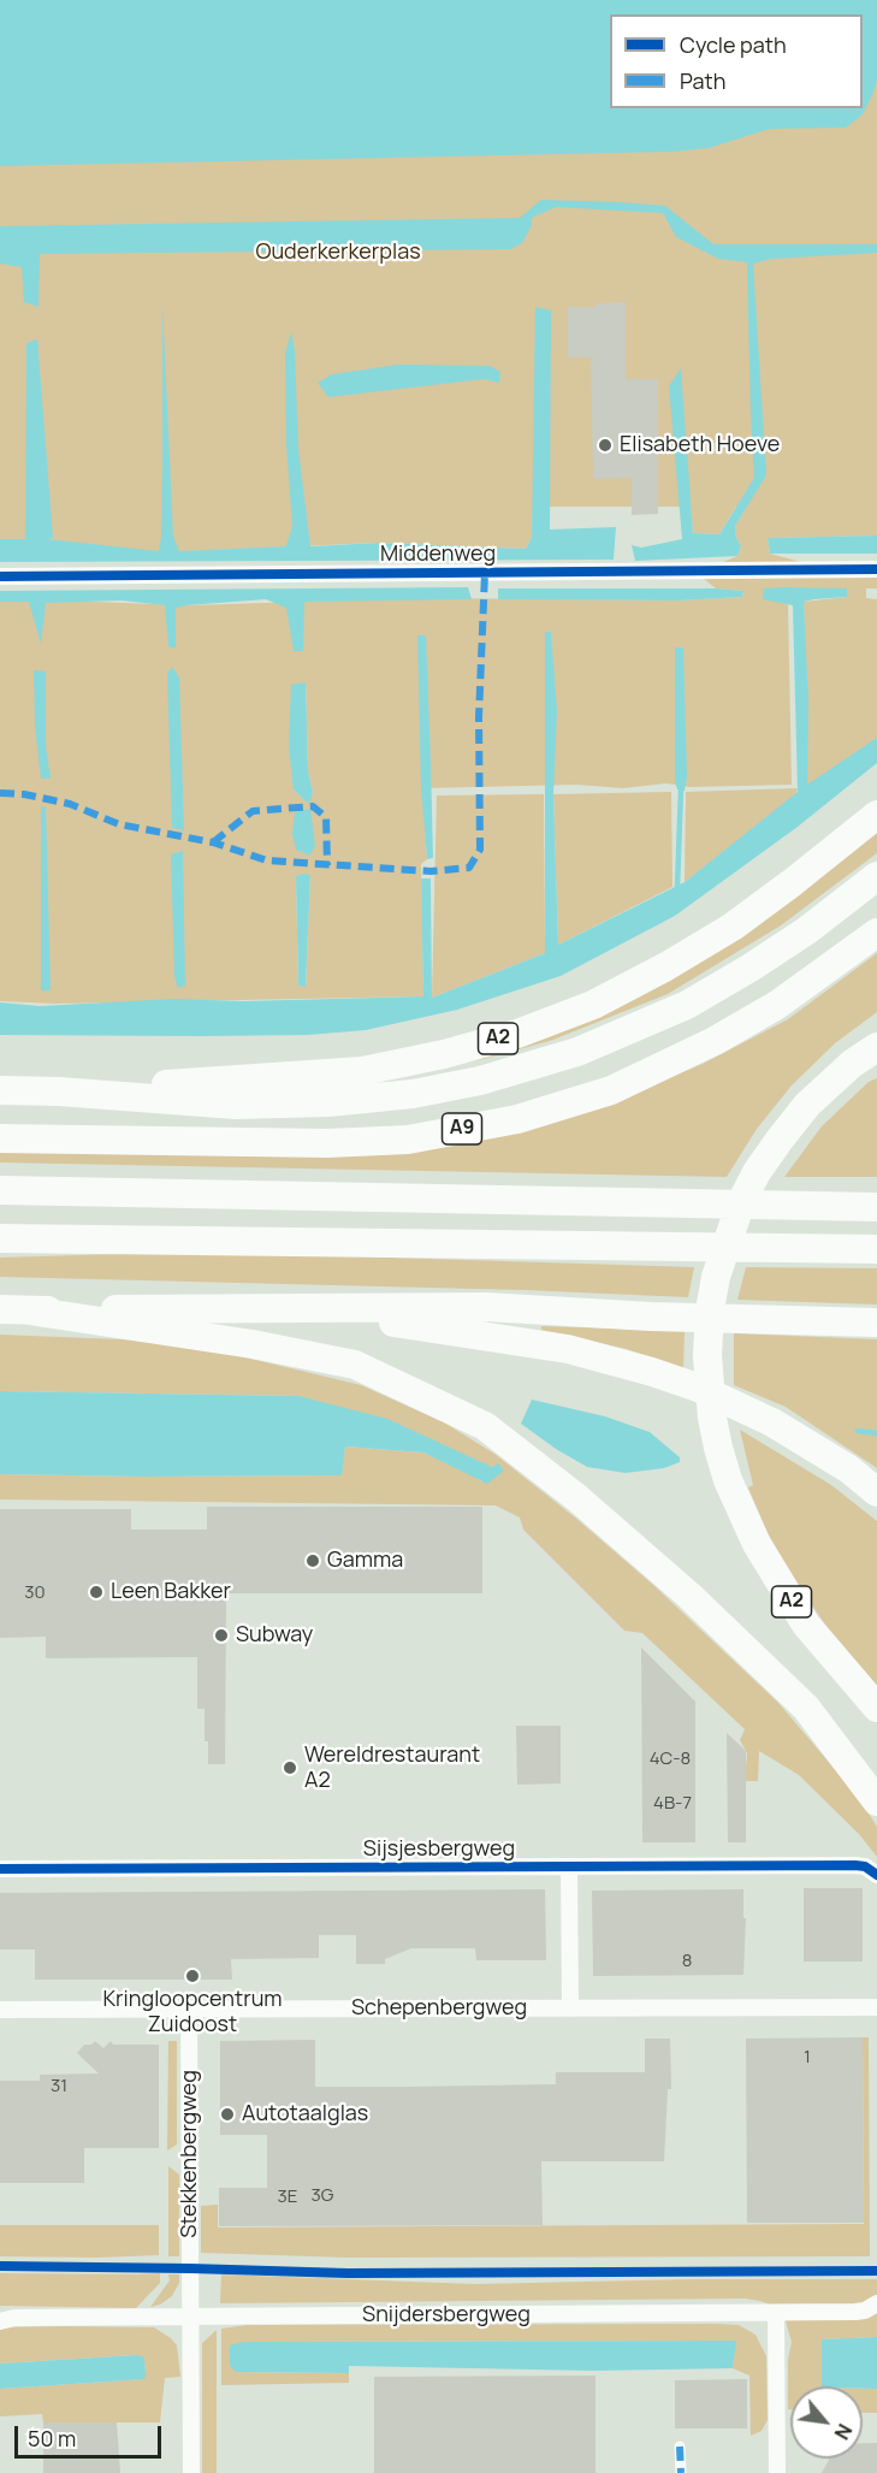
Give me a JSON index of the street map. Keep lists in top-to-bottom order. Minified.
{"streets":{"highway":["A2","A9"],"street":["Middenweg","Sijsjesbergweg","Schepenbergweg","Stekkenbergweg","Snijdersbergweg"]},"crossings":[["A2","A9"],["Schepenbergweg","Stekkenbergweg"],["Stekkenbergweg","Snijdersbergweg"]],"parks":["Ouderkerkerplas"],"places":["Elisabeth Hoeve","Gamma","Leen Bakker","Subway","Wereldrestaurant A2","Kringloopcentrum Zuidoost","Autotaalglas"],"house_numbers":["30","4C-8","4B-7","8","1","31","3G","3E"],"legend":["Cycle path","Path"],"scale_bar":"50 m","north":"bottom right"}
